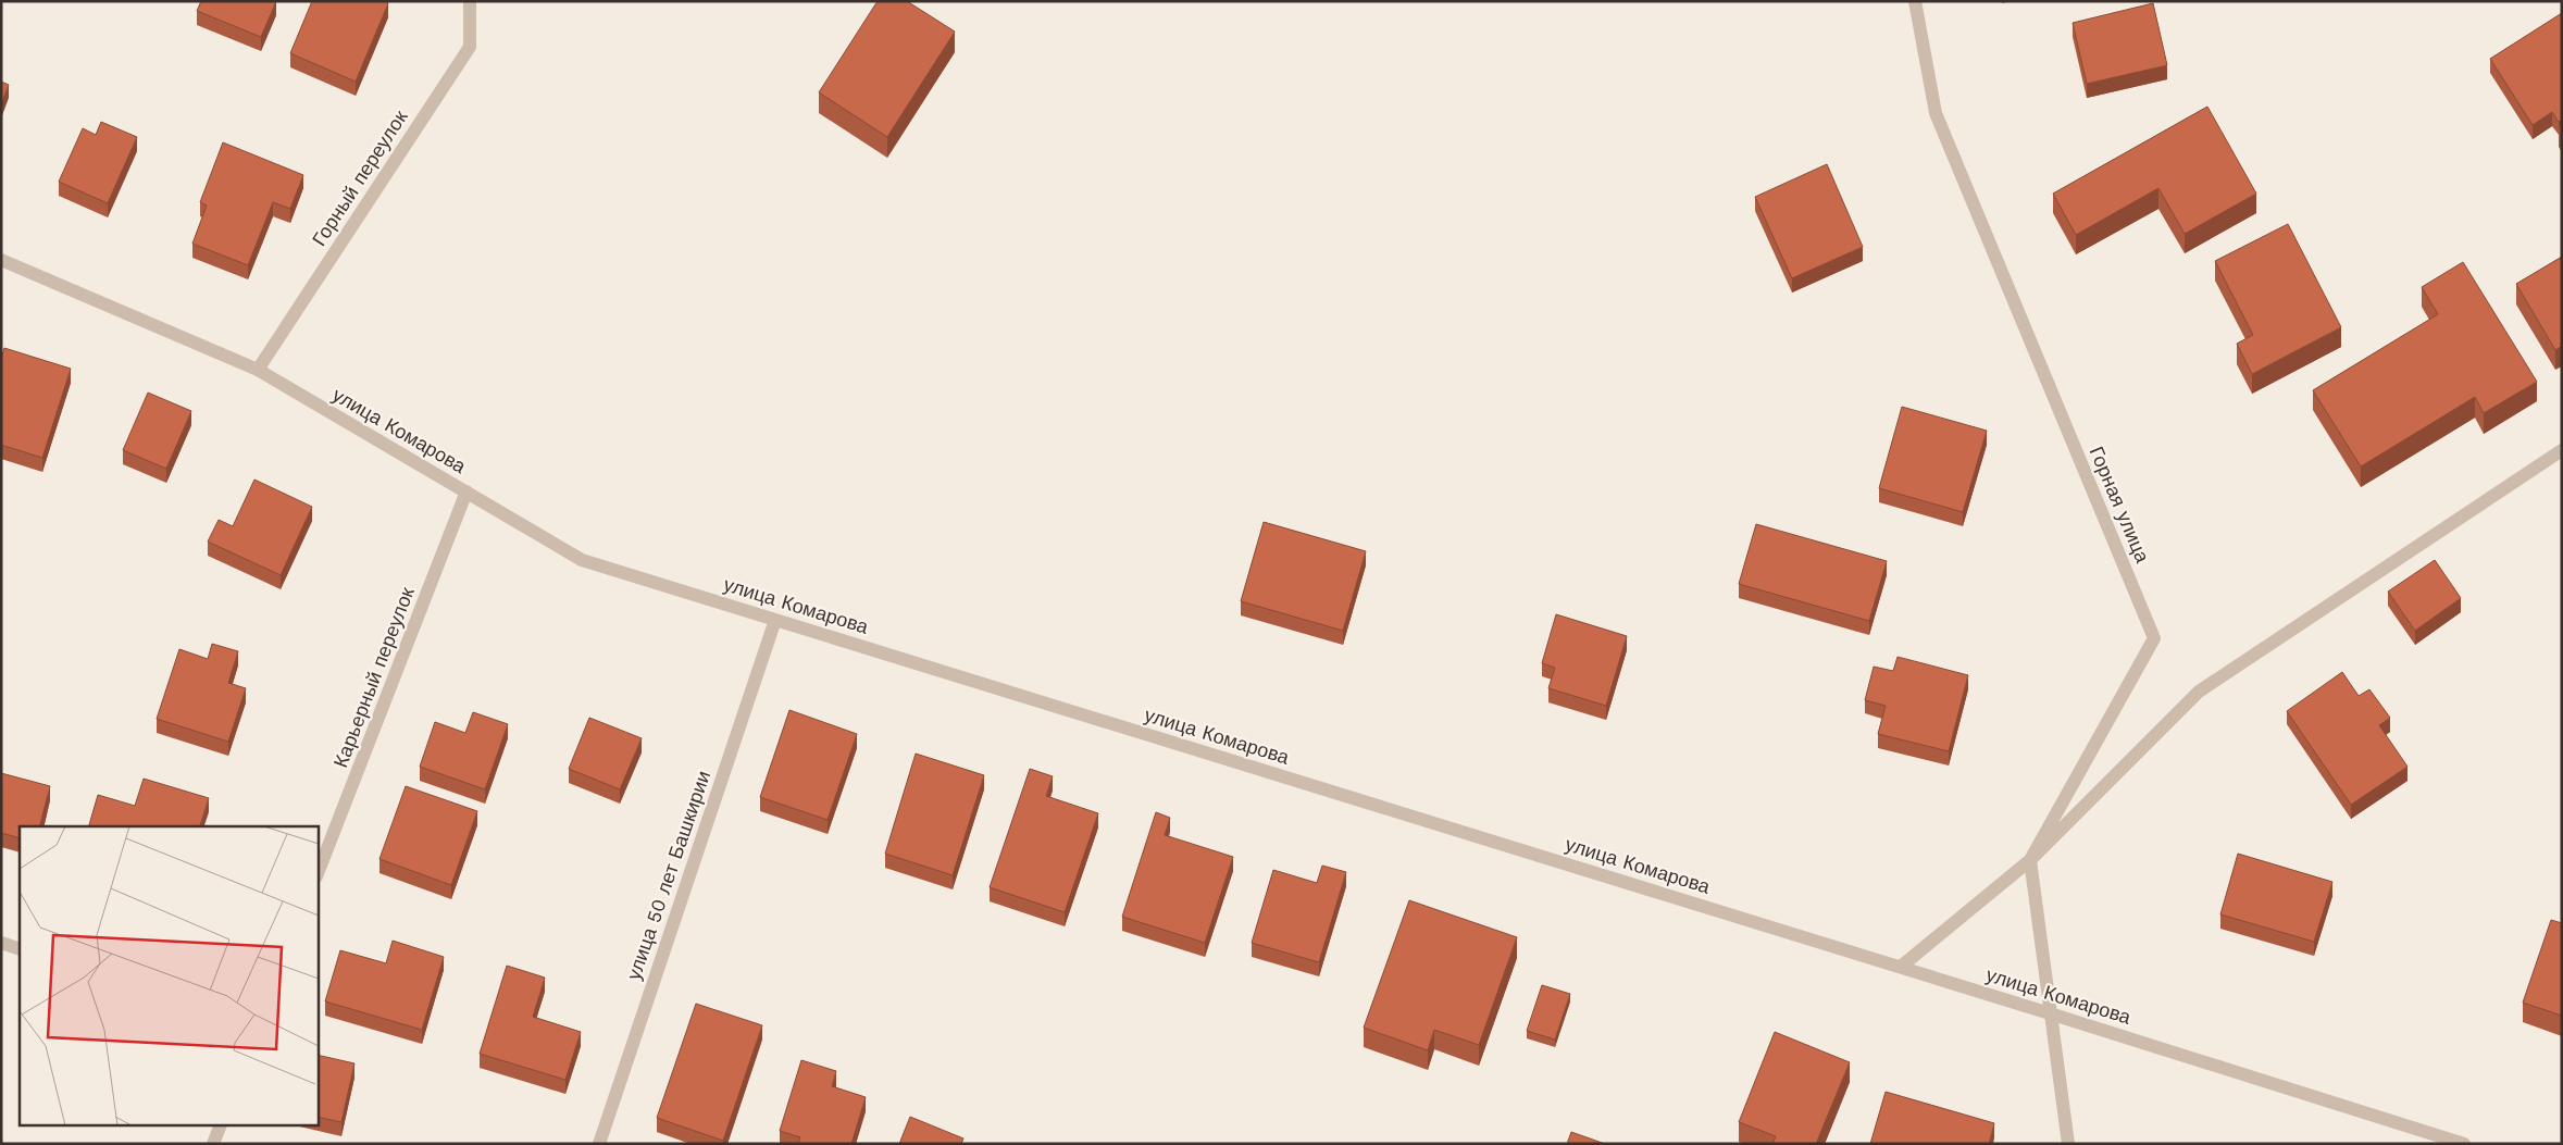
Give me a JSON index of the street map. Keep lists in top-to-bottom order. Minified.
{"streets":{"street":["Горный переулок","улица Комарова","Горная улица","Карьерный переулок","улица 50 лет Башкирии"]},"crossings":[["Горный переулок","улица Комарова"],["улица Комарова","Карьерный переулок"],["улица Комарова","улица 50 лет Башкирии"]]}
